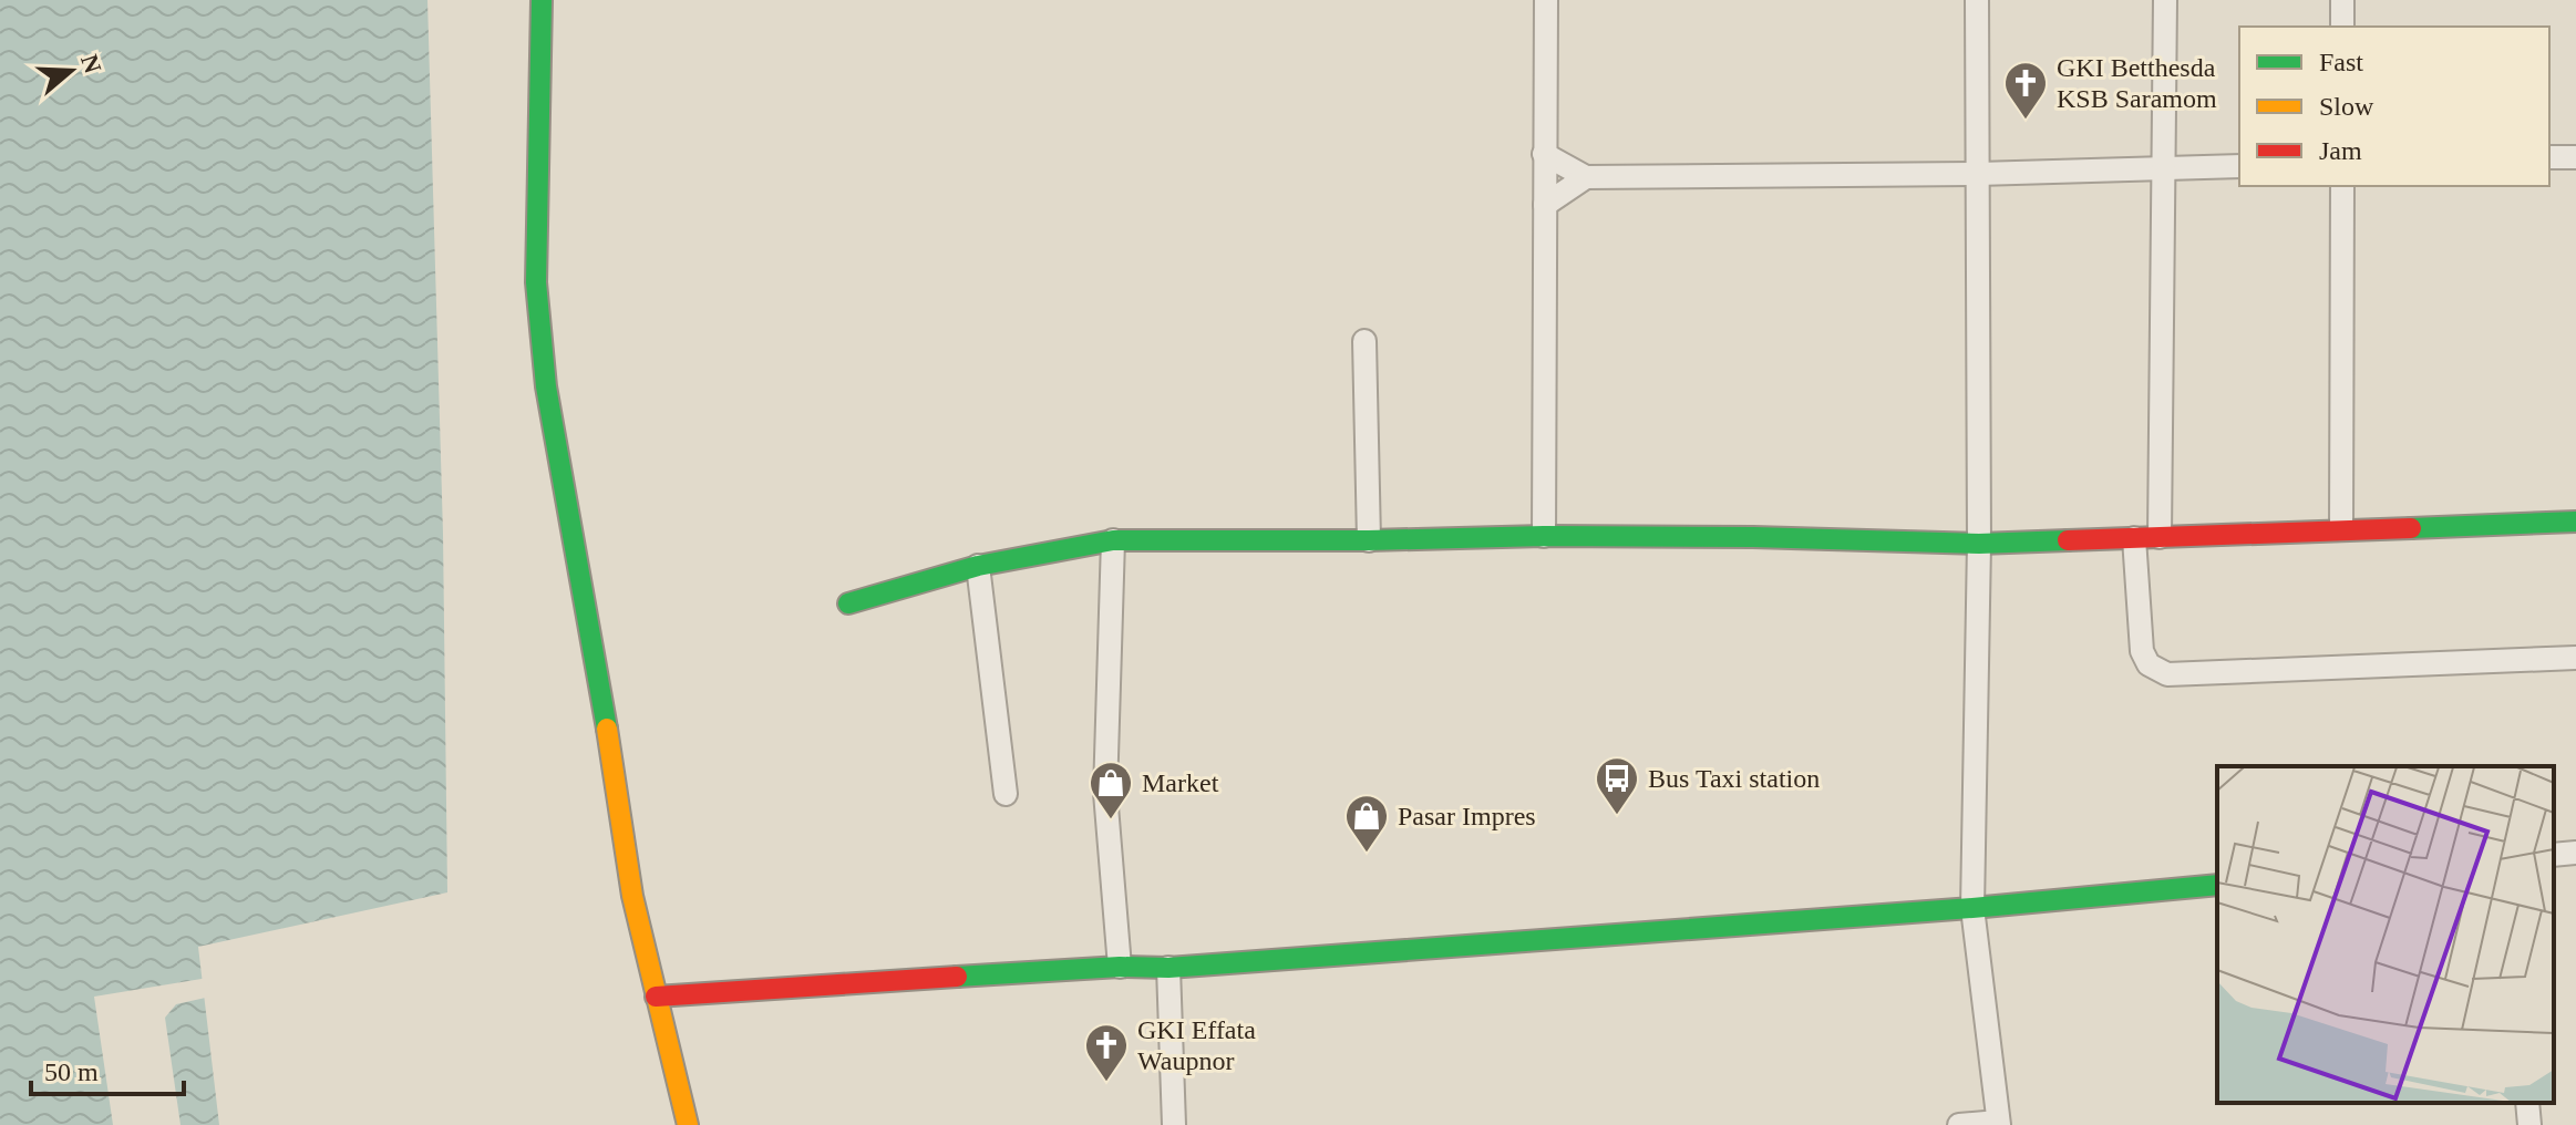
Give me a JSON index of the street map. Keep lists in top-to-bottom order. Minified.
{"places":{"church":["GKI Betthesda KSB Saramom","GKI Effata Waupnor"],"bus stop":["Bus Taxi station"],"shop":["Market","Pasar Impres"]},"legend":["Fast","Slow","Jam"],"scale_bar":"50 m","north":"right"}
